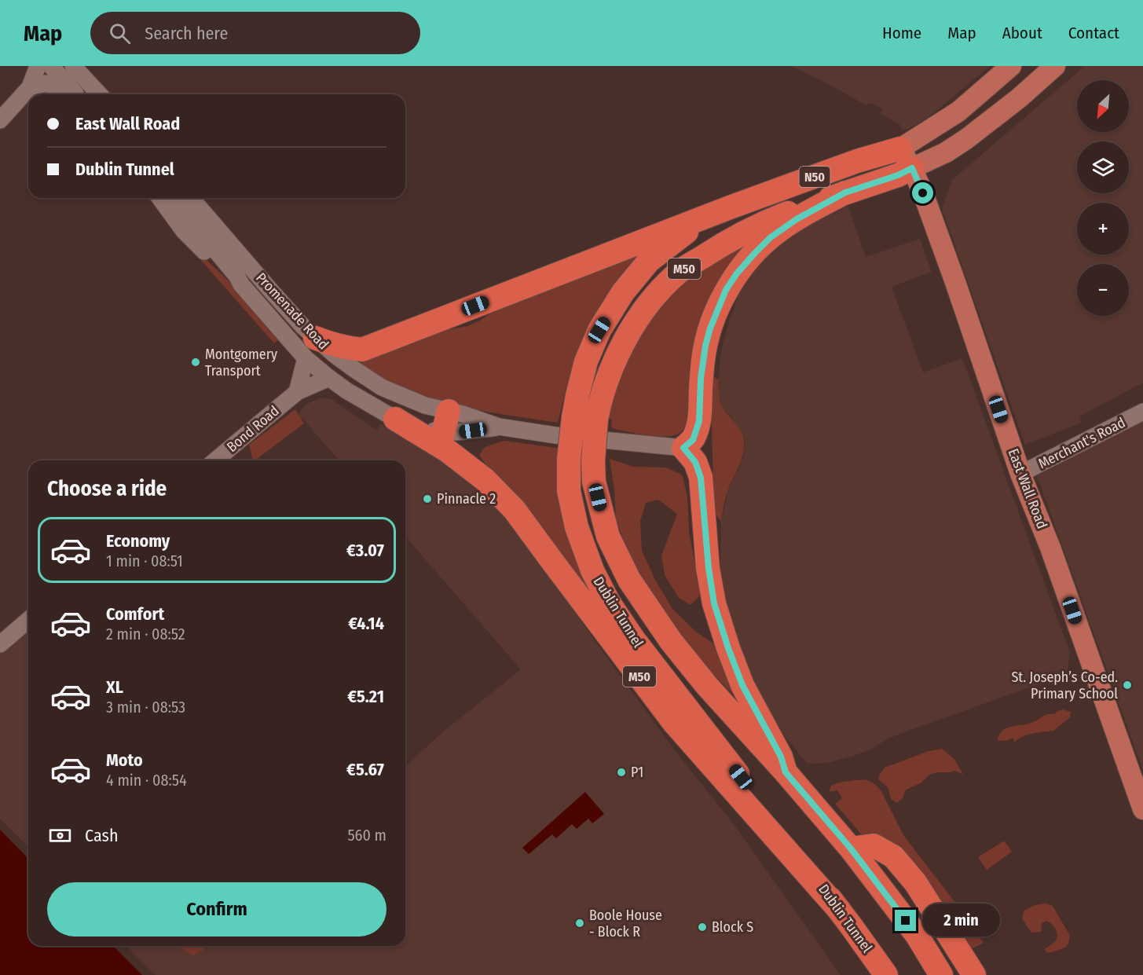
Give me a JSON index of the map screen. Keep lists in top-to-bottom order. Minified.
{"streets":{"highway":["N50","M50","Dublin Tunnel"],"main road":["East Wall Road"],"street":["Promenade Road","Bond Road","Merchant's Road"]},"crossings":[["N50","East Wall Road"],["N50","Dublin Tunnel"],["M50","Promenade Road"],["M50","Dublin Tunnel"],["Promenade Road","Bond Road"],["Merchant's Road","East Wall Road"]],"places":["Montgomery Transport","Pinnacle 2","St. Joseph’s Co-ed. Primary School","P1","Boole House - Block R","Block S"],"north":"bottom left","page":{"header":"Map","search":"Search here","nav":["Home","Map","About","Contact"],"map_buttons":["+","−"],"banner":["East Wall Road","Dublin Tunnel"],"heading":"Choose a ride","list":[{"name":"Economy","note":"1 min · 08:51","value":"€3.07"},{"name":"Comfort","note":"2 min · 08:52","value":"€4.14"},{"name":"XL","note":"3 min · 08:53","value":"€5.21"},{"name":"Moto","note":"4 min · 08:54","value":"€5.67"}],"pay":["Cash","560 m"],"buttons":"Confirm","bubble":"2 min"}}
